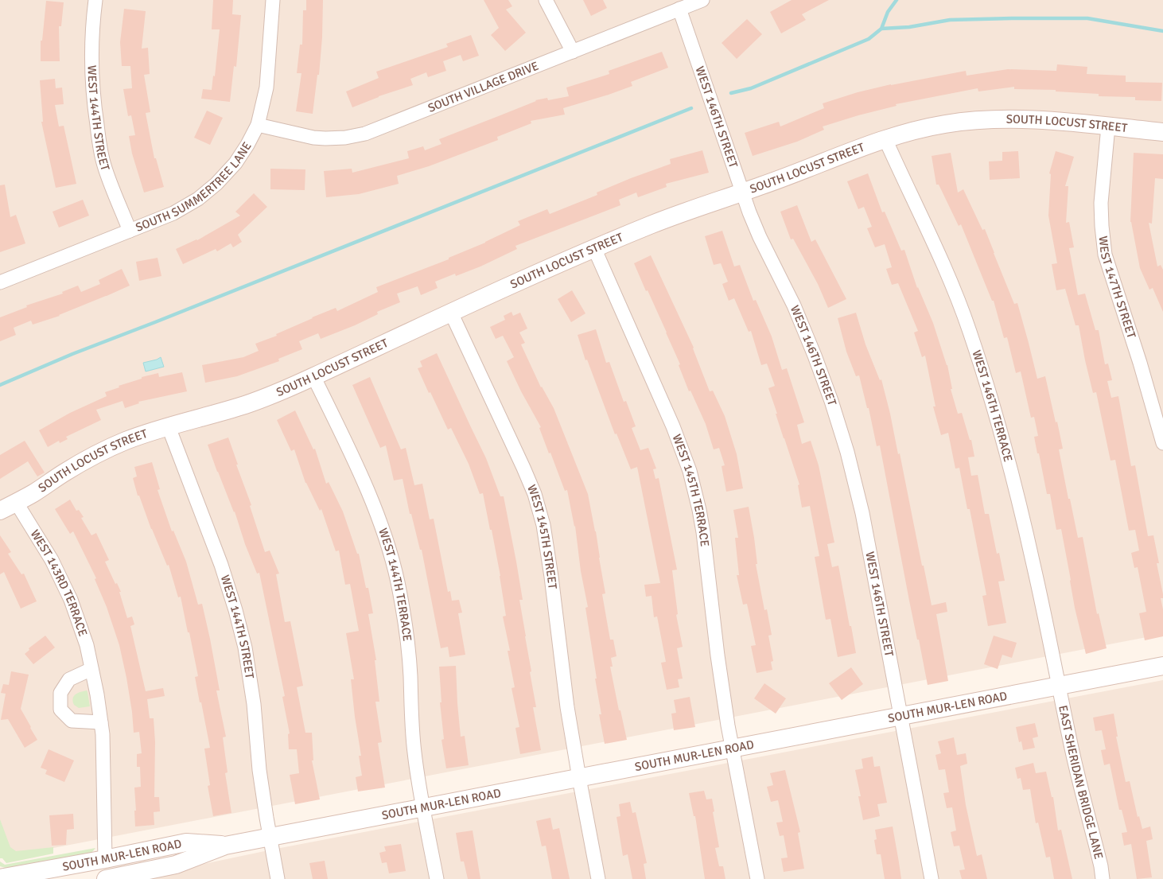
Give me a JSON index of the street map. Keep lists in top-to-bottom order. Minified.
{"streets":{"main road":["SOUTH LOCUST STREET","SOUTH MUR-LEN ROAD"],"street":["SOUTH VILLAGE DRIVE","WEST 146TH STREET","WEST 144TH STREET","SOUTH SUMMERTREE LANE","WEST 147TH STREET","WEST 146TH TERRACE","WEST 145TH TERRACE","WEST 145TH STREET","WEST 143RD TERRACE","WEST 144TH TERRACE","EAST SHERIDAN BRIDGE LANE"]},"crossings":[["SOUTH VILLAGE DRIVE","WEST 146TH STREET"],["SOUTH VILLAGE DRIVE","SOUTH SUMMERTREE LANE"],["WEST 146TH STREET","SOUTH LOCUST STREET"],["WEST 146TH STREET","SOUTH MUR-LEN ROAD"],["WEST 144TH STREET","SOUTH LOCUST STREET"],["WEST 144TH STREET","SOUTH SUMMERTREE LANE"],["WEST 144TH STREET","SOUTH MUR-LEN ROAD"],["SOUTH LOCUST STREET","WEST 147TH STREET"],["SOUTH LOCUST STREET","WEST 146TH TERRACE"],["SOUTH LOCUST STREET","WEST 145TH TERRACE"],["SOUTH LOCUST STREET","WEST 145TH STREET"],["SOUTH LOCUST STREET","WEST 143RD TERRACE"],["SOUTH LOCUST STREET","WEST 144TH TERRACE"],["WEST 146TH TERRACE","SOUTH MUR-LEN ROAD"],["WEST 146TH TERRACE","EAST SHERIDAN BRIDGE LANE"],["WEST 145TH TERRACE","SOUTH MUR-LEN ROAD"],["WEST 145TH STREET","SOUTH MUR-LEN ROAD"],["WEST 143RD TERRACE","SOUTH MUR-LEN ROAD"],["WEST 144TH TERRACE","SOUTH MUR-LEN ROAD"],["SOUTH MUR-LEN ROAD","EAST SHERIDAN BRIDGE LANE"]]}
